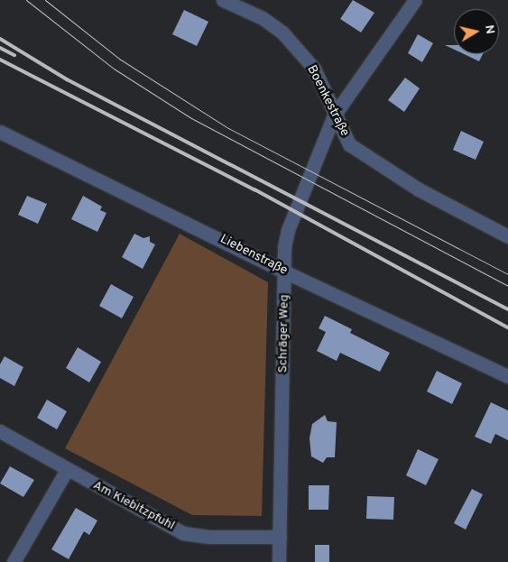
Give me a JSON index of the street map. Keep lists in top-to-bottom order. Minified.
{"streets":{"street":["Boenkestraße","Liebenstraße","Schräger Weg","Am Kiebitzpfuhl"]},"crossings":[["Boenkestraße","Schräger Weg"],["Liebenstraße","Schräger Weg"],["Schräger Weg","Am Kiebitzpfuhl"]],"north":"right"}
